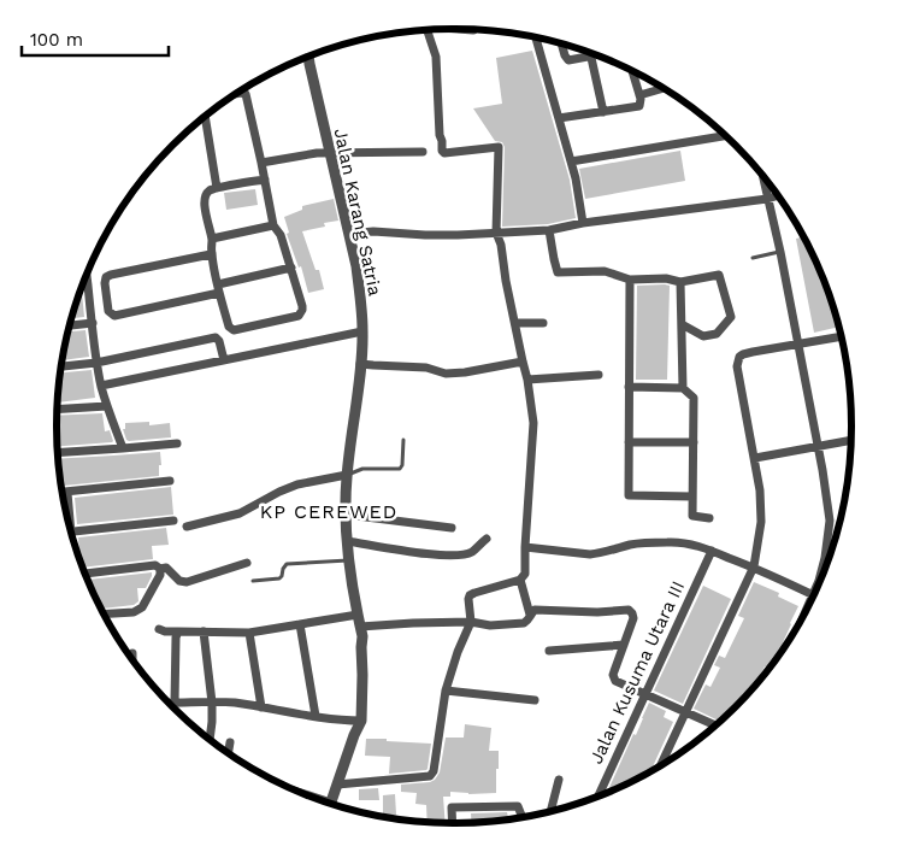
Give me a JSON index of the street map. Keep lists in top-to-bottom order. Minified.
{"streets":{"street":["Jalan Karang Satria","Jalan Kusuma Utara III"]},"districts":["KP CEREWED"],"scale_bar":"100 m"}
